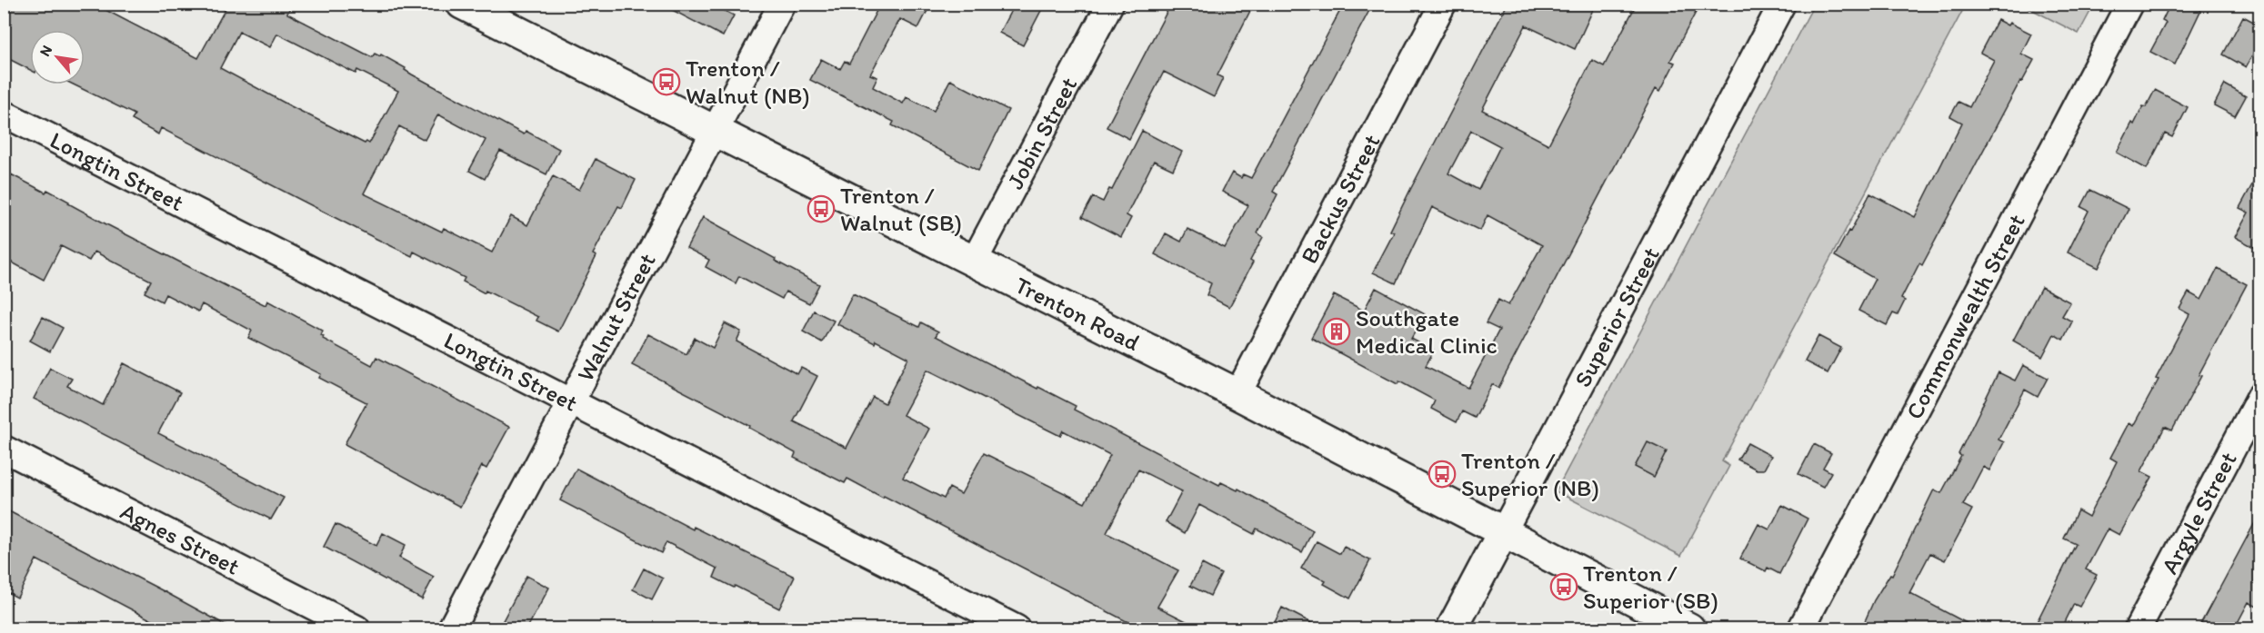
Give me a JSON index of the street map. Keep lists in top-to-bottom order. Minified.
{"streets":{"street":["Jobin Street","Longtin Street","Backus Street","Trenton Road","Walnut Street","Superior Street","Commonwealth Street","Argyle Street","Agnes Street"]},"crossings":[["Jobin Street","Trenton Road"],["Longtin Street","Walnut Street"],["Backus Street","Trenton Road"],["Trenton Road","Walnut Street"],["Trenton Road","Superior Street"]],"places":{"bus stop":["Trenton / Walnut (NB)","Trenton / Walnut (SB)","Trenton / Superior (NB)","Trenton / Superior (SB)"],"building":["Southgate Medical Clinic"]},"north":"top left"}
